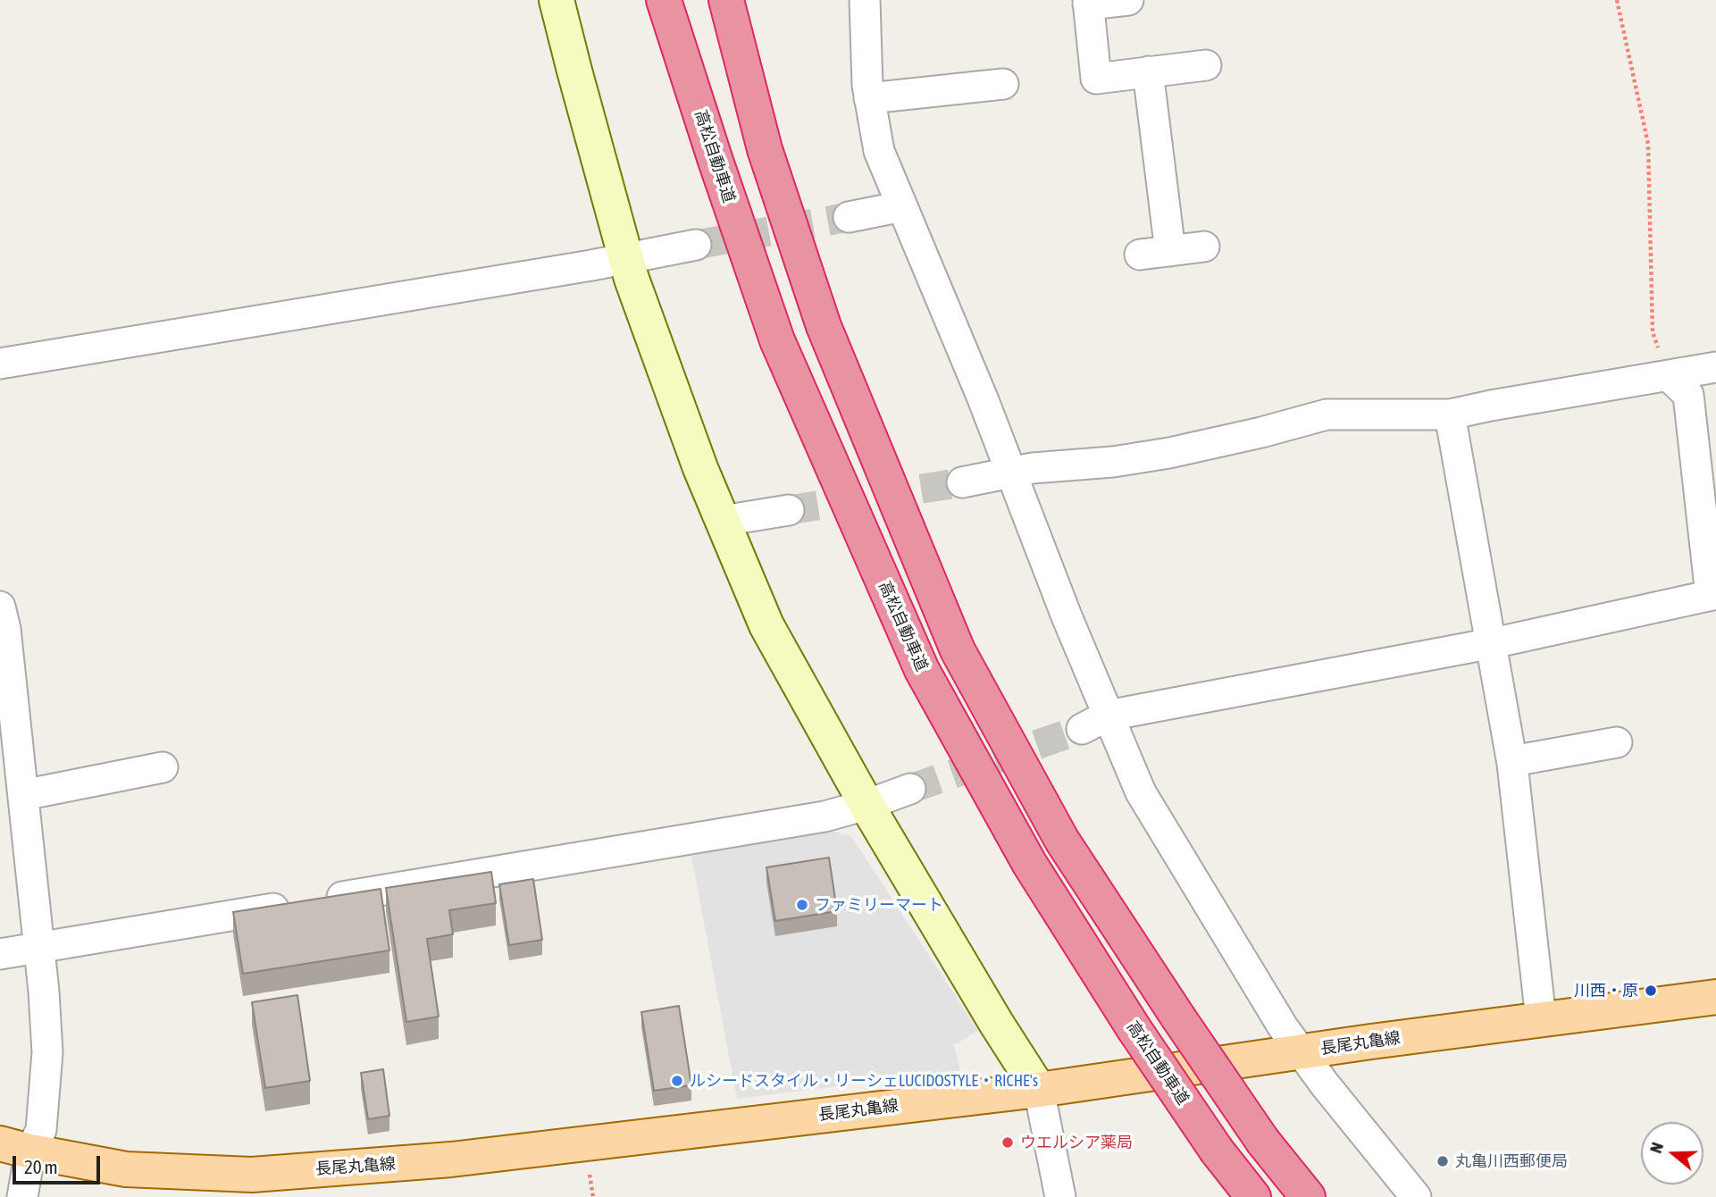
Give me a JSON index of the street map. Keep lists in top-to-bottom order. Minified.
{"streets":{"highway":["高松自動車道"],"main road":["長尾丸亀線"]},"places":["ファミリーマート","川西・原","ルシードスタイル・リーシェLUCIDOSTYLE・RICHE's","ウエルシア薬局","丸亀川西郵便局"],"scale_bar":"20 m","north":"left"}
